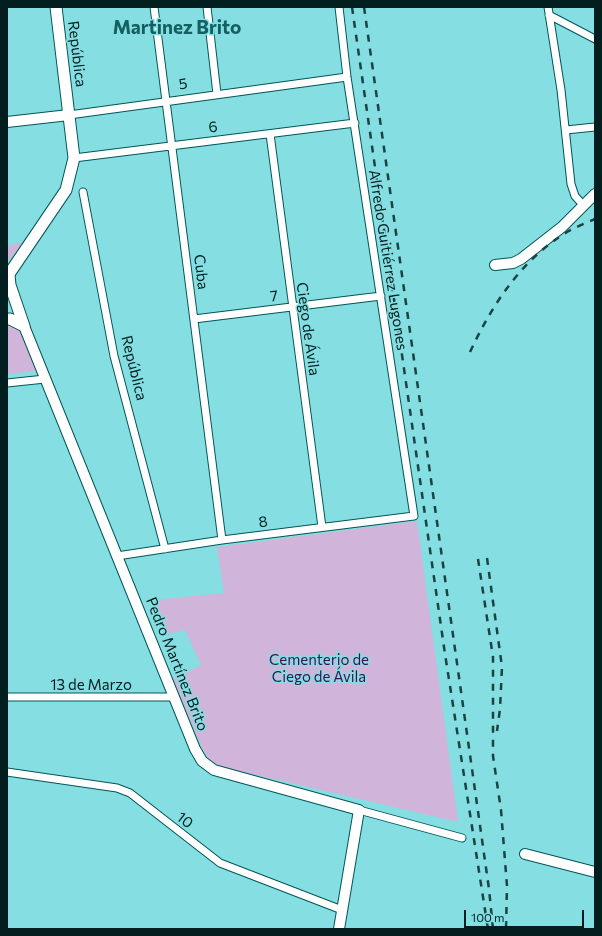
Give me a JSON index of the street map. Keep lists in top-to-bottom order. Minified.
{"streets":{"main road":["República"],"street":["5","6","Alfredo Guitiérrez Lugones","Cuba","7","Ciego de Ávila","8","Pedro Martínez Brito","13 de Marzo","10"]},"crossings":[["República","5"],["República","6"],["República","8"],["5","Alfredo Guitiérrez Lugones"],["5","Cuba"],["6","Alfredo Guitiérrez Lugones"],["6","Cuba"],["6","Ciego de Ávila"],["Alfredo Guitiérrez Lugones","7"],["Alfredo Guitiérrez Lugones","8"],["Cuba","7"],["Cuba","8"],["7","Ciego de Ávila"],["Ciego de Ávila","8"],["8","Pedro Martínez Brito"],["Pedro Martínez Brito","13 de Marzo"]],"districts":["Martinez Brito"],"parks":["Cementerio de Ciego de Ávila"],"scale_bar":"100 m"}
